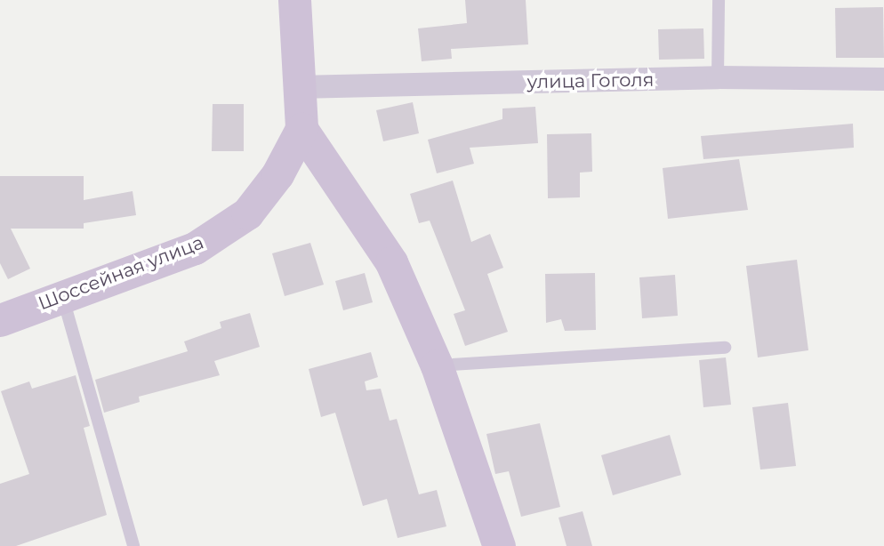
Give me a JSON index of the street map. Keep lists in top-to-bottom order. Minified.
{"streets":{"main road":["Шоссейная улица"],"street":["улица Гоголя"]}}
